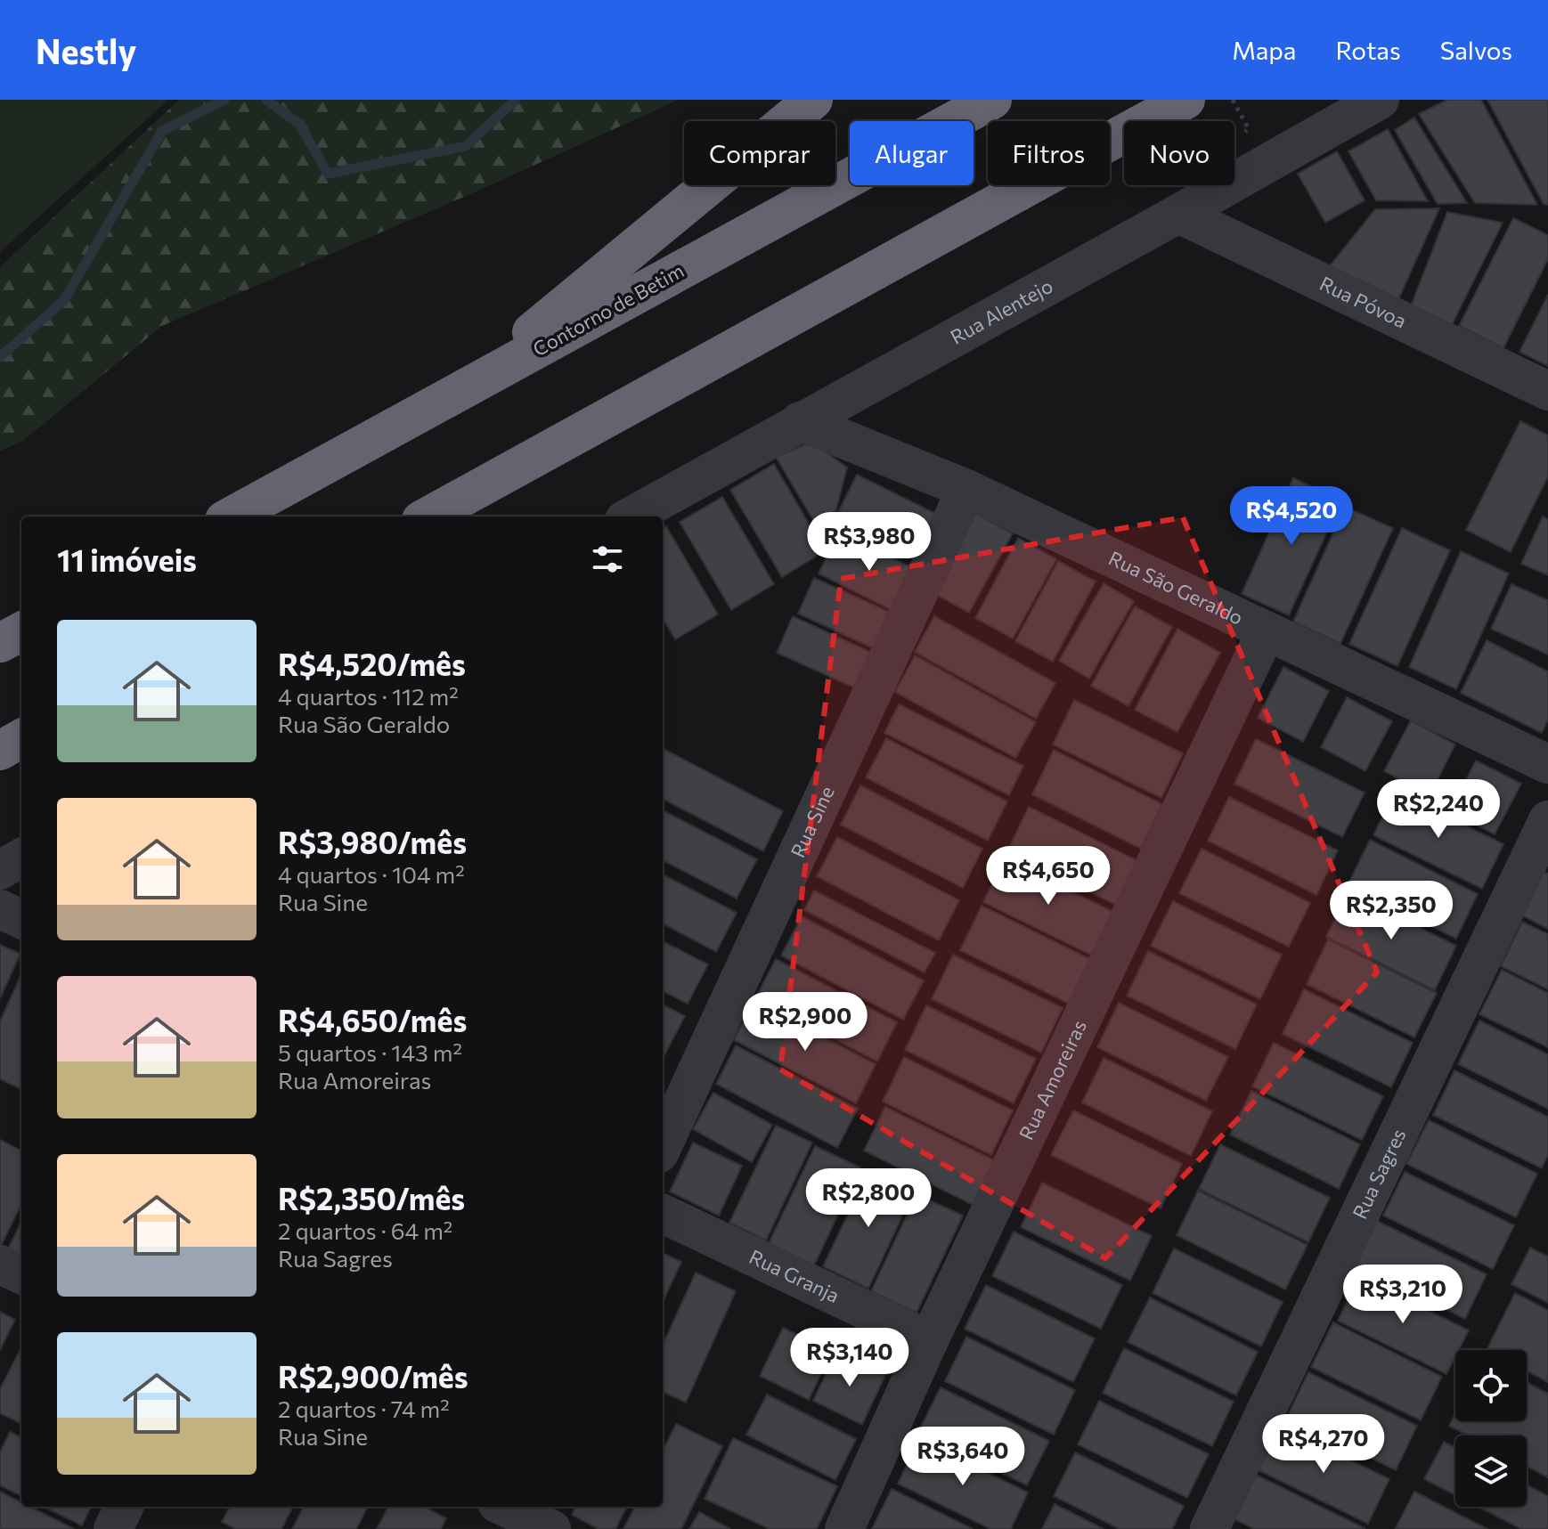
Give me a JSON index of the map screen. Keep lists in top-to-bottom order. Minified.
{"streets":{"highway":["Contorno de Betim"],"street":["Rua Póvoa","Rua Alentejo","Rua São Geraldo","Rua Sine","Rua Amoreiras","Rua Sagres","Rua Granja"]},"crossings":[["Rua Póvoa","Rua Alentejo"],["Rua Alentejo","Rua São Geraldo"],["Rua São Geraldo","Rua Sine"],["Rua São Geraldo","Rua Amoreiras"],["Rua Amoreiras","Rua Granja"]],"page":{"header":"Nestly","nav":["Mapa","Rotas","Salvos"],"chip":["Comprar","Alugar","Filtros","Novo"],"price":["R$4,520","R$3,980","R$2,240","R$4,650","R$2,350","R$2,900","R$2,800","R$3,210","R$3,140","R$4,270","R$3,640"],"heading":"11 imóveis","list":[{"name":"R$4,520/mês","note":"4 quartos · 112 m² · Rua São Geraldo"},{"name":"R$3,980/mês","note":"4 quartos · 104 m² · Rua Sine"},{"name":"R$4,650/mês","note":"5 quartos · 143 m² · Rua Amoreiras"},{"name":"R$2,350/mês","note":"2 quartos · 64 m² · Rua Sagres"},{"name":"R$2,900/mês","note":"2 quartos · 74 m² · Rua Sine"}]}}
